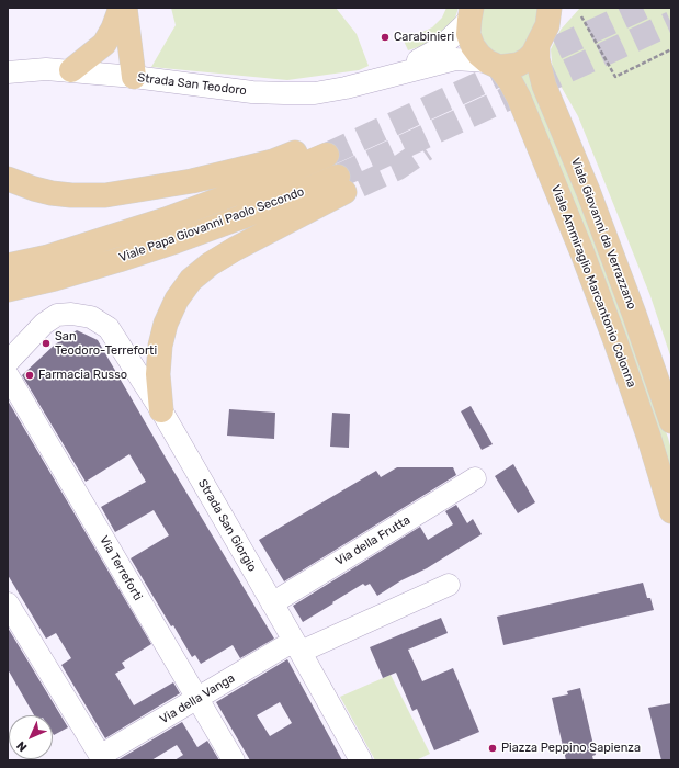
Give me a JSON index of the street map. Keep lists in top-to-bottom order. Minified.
{"streets":{"main road":["Viale Papa Giovanni Paolo Secondo","Viale Giovanni da Verrazzano","Viale Ammiraglio Marcantonio Colonna"],"street":["Strada San Teodoro","Strada San Giorgio","Via della Frutta","Via Terreforti","Via della Vanga"]},"crossings":[["Strada San Teodoro","Viale Ammiraglio Marcantonio Colonna"],["Viale Papa Giovanni Paolo Secondo","Strada San Giorgio"],["Strada San Giorgio","Via della Frutta"],["Strada San Giorgio","Via della Vanga"],["Via Terreforti","Via della Vanga"]],"places":["Carabinieri","San Teodoro-Terreforti","Farmacia Russo","Piazza Peppino Sapienza"],"north":"bottom left"}
